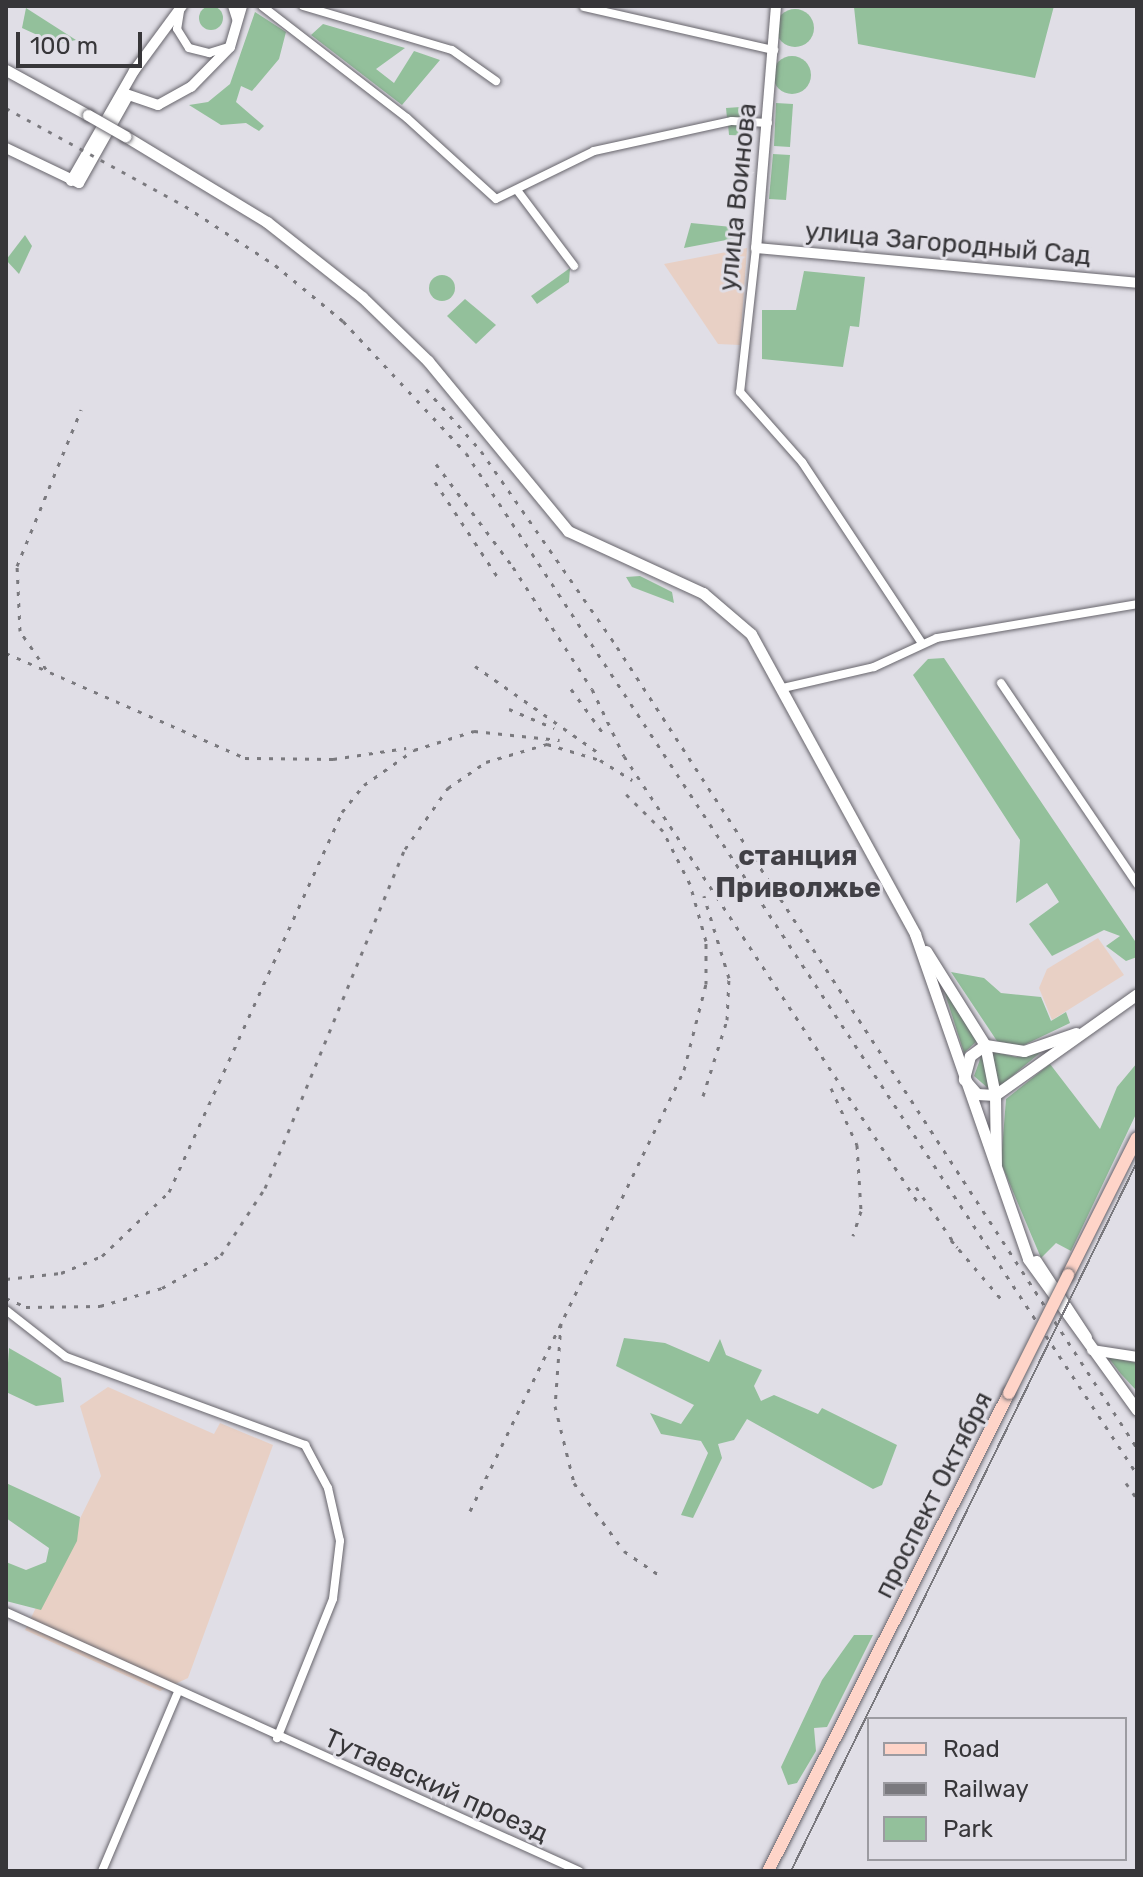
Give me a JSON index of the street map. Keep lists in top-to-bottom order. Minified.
{"streets":{"main road":["проспект Октября"],"street":["улица Воинова","улица Загородный Сад","Тутаевский проезд"]},"crossings":[["улица Воинова","улица Загородный Сад"]],"districts":["станция Приволжье"],"legend":["Road","Railway","Park"],"scale_bar":"100 m"}
